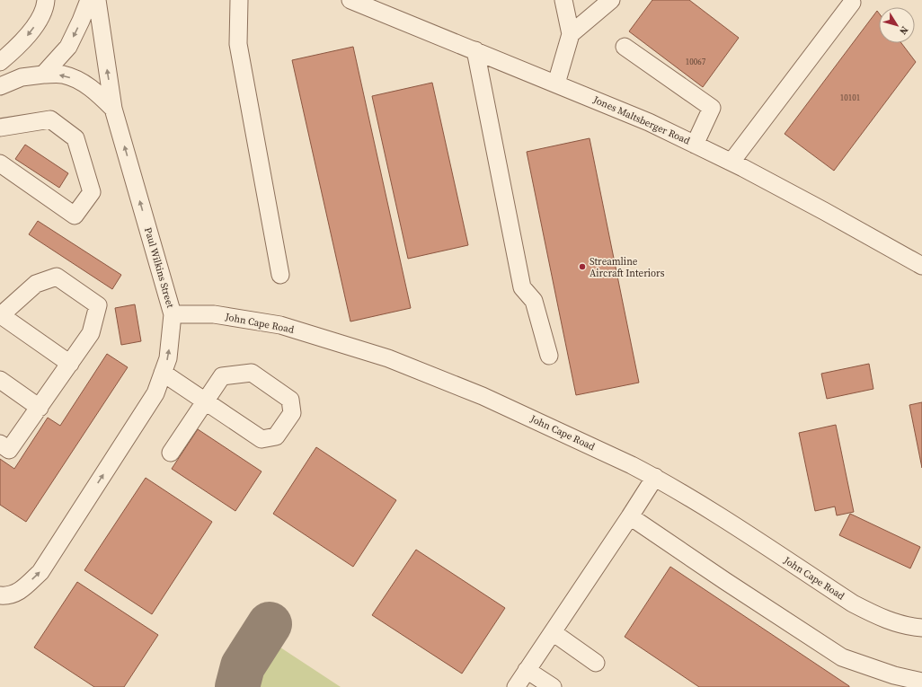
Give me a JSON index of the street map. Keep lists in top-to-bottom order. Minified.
{"streets":{"street":["Jones Maltsberger Road","Paul Wilkins Street","John Cape Road"]},"crossings":[["Paul Wilkins Street","John Cape Road"]],"places":["Streamline Aircraft Interiors"],"house_numbers":["10067","10101"],"north":"bottom right"}
